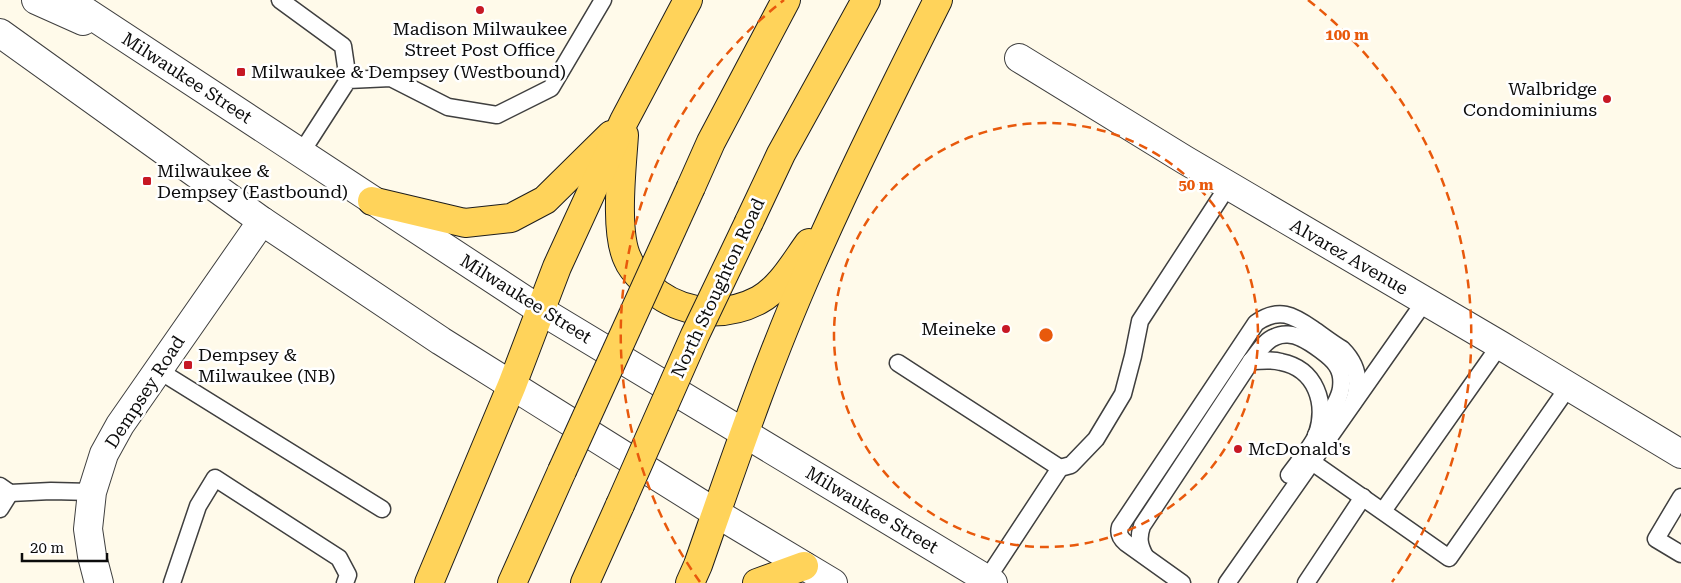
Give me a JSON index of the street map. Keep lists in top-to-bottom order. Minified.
{"streets":{"main road":["North Stoughton Road"],"street":["Milwaukee Street","Alvarez Avenue","Dempsey Road"]},"places":{"other":["Madison Milwaukee Street Post Office","Walbridge Condominiums","Meineke","McDonald's"],"transit":["Milwaukee & Dempsey (Westbound)","Milwaukee & Dempsey (Eastbound)","Dempsey & Milwaukee (NB)"]},"scale_bar":"20 m","rings":["100 m","50 m"]}
